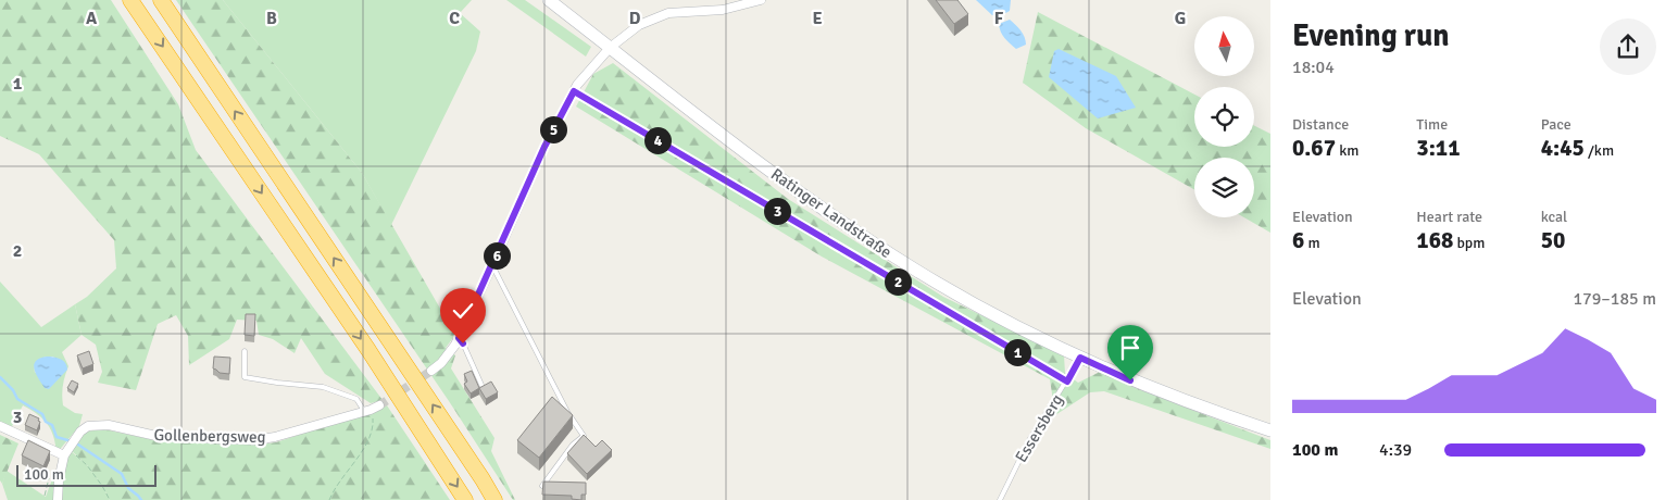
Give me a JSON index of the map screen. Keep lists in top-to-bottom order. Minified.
{"streets":{"main road":["Ratinger Landstraße"],"street":["Gollenbergsweg"],"lane":["Essersberg"]},"crossings":[["Ratinger Landstraße","Essersberg"]],"scale_bar":"100 m","north":"top","page":{"heading":["Evening run","18:04"],"stats":[["Distance","0.67 km"],["Time","3:11"],["Pace","4:45 /km"],["Elevation","6 m"],["Heart rate","168 bpm"],["kcal","50"]],"pins":["5","4","3","6","2","1"],"chart":["Elevation","179–185 m"],"list":[{"name":"100 m","note":"4:39"}],"scale":"100 m"},"grid":{"columns":["A","B","C","D","E","F","G"],"rows":["1","2","3"]}}
